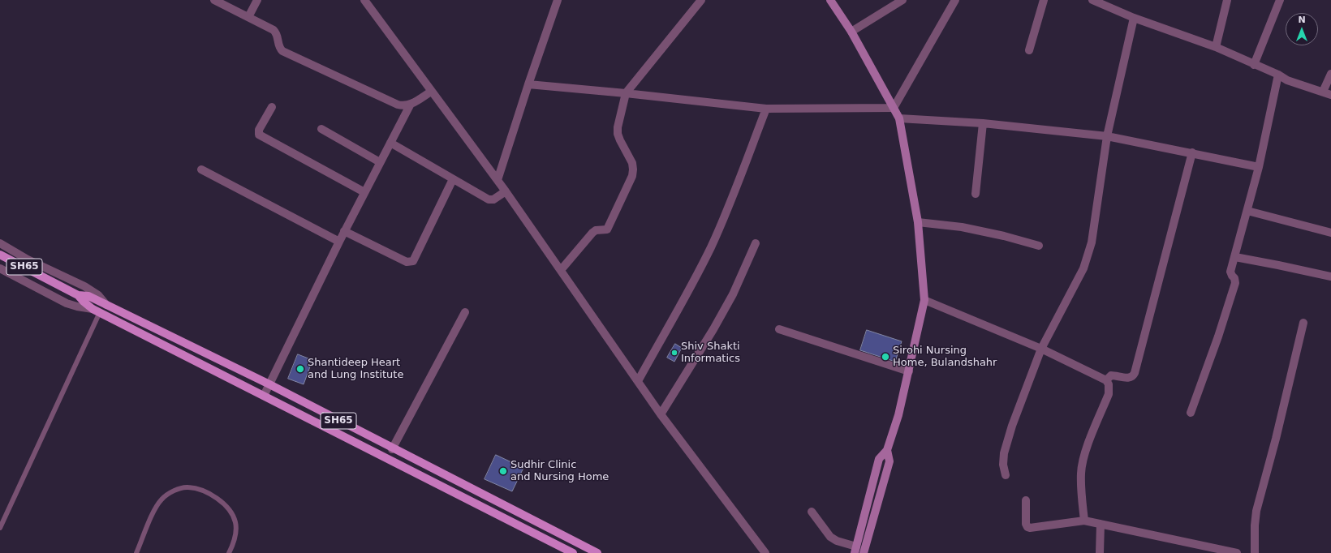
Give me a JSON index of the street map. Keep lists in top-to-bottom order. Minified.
{"streets":{"main road":["SH65"]},"places":["Shiv Shakti Informatics","Sirohi Nursing Home, Bulandshahr","Shantideep Heart and Lung Institute","Sudhir Clinic and Nursing Home"],"north":"top"}
